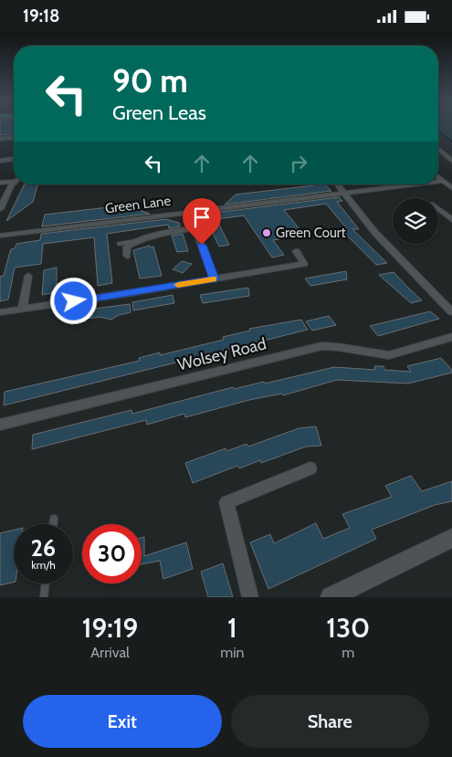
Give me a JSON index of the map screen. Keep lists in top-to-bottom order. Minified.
{"streets":{"street":["Green Lane","Wolsey Road"]},"places":["Green Court"],"page":{"status":"19:18","turn":["90 m","Green Leas"],"speed":"26 km/h","limit":"30","eta":["19:19","Arrival","1","min","130","m"],"buttons":["Exit","Share"]}}
